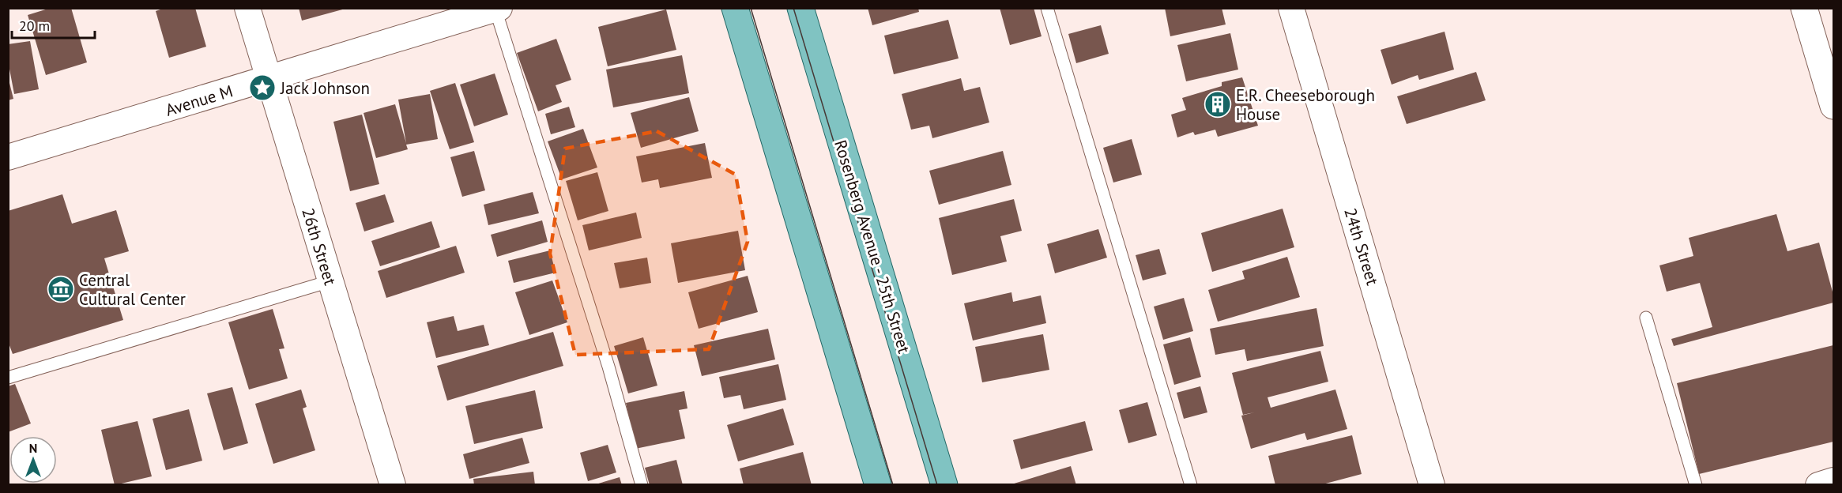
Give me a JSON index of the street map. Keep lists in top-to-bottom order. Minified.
{"streets":{"main road":["Rosenberg Avenue - 25th Street"],"street":["Avenue M","26th Street","24th Street"]},"crossings":[["Avenue M","26th Street"]],"places":{"place":["Jack Johnson"],"building":["E.R. Cheeseborough House"],"museum":["Central Cultural Center"]},"scale_bar":"20 m","north":"top"}
